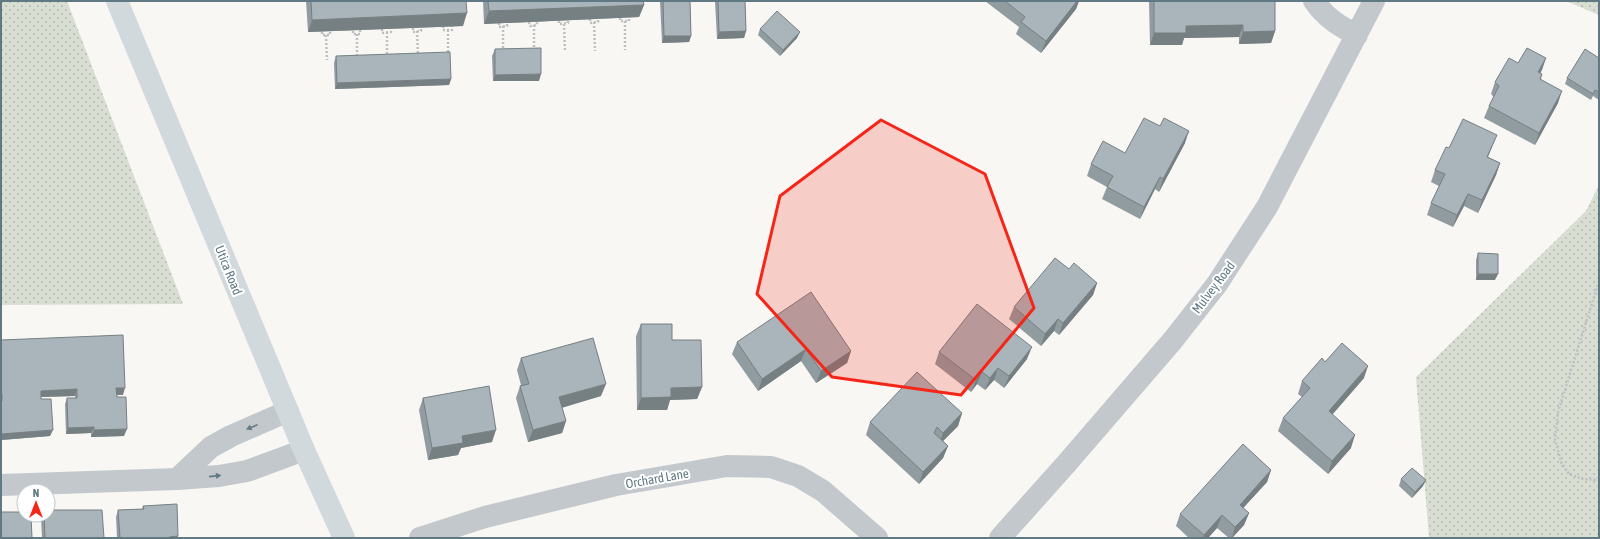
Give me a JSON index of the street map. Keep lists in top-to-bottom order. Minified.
{"streets":{"main road":["Utica Road"],"street":["Mulvey Road","Orchard Lane"]},"north":"top"}
